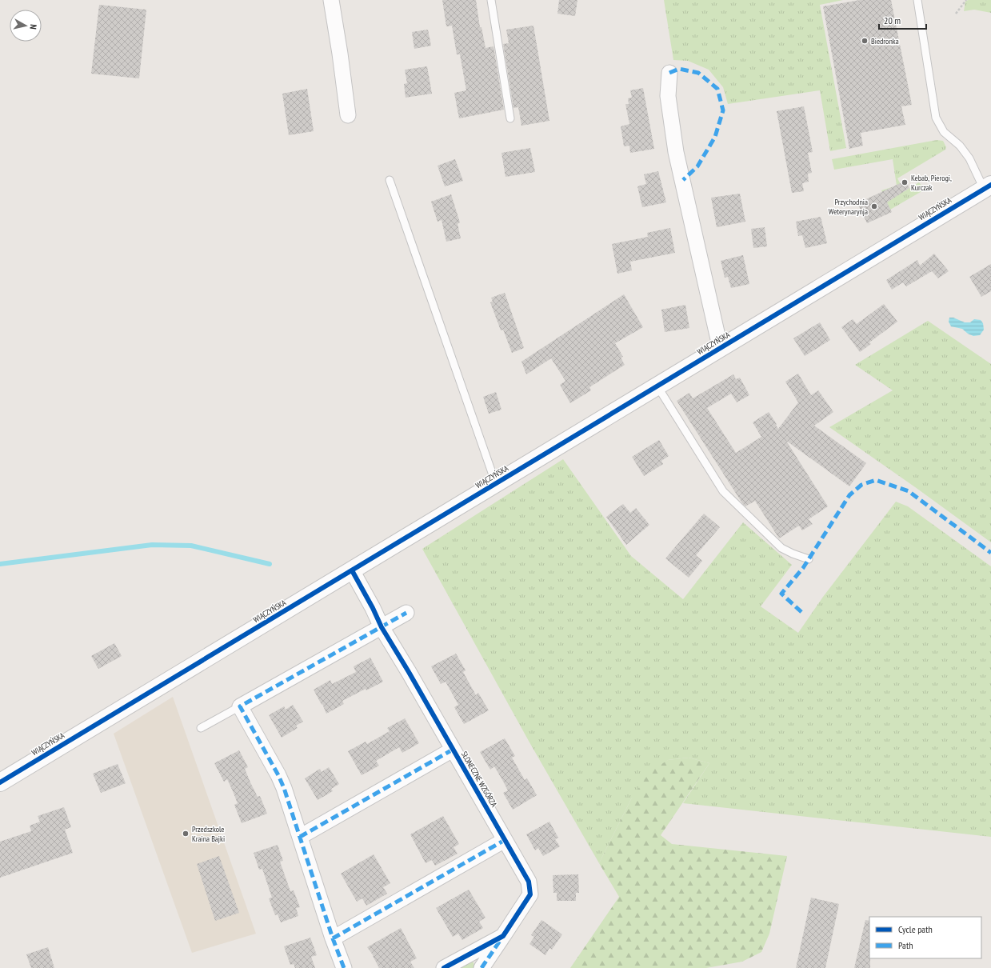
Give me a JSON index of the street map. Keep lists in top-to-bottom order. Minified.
{"streets":{"street":["WIĄCZYŃSKA","SŁONECZNE WZGÓRZA"]},"crossings":[["WIĄCZYŃSKA","SŁONECZNE WZGÓRZA"]],"places":["Biedronka","Kebab, Pierogi, Kurczak","Przychodnia Weterynarynja","Przedszkole Kraina Bajki"],"legend":["Cycle path","Path"],"scale_bar":"20 m","north":"right"}
